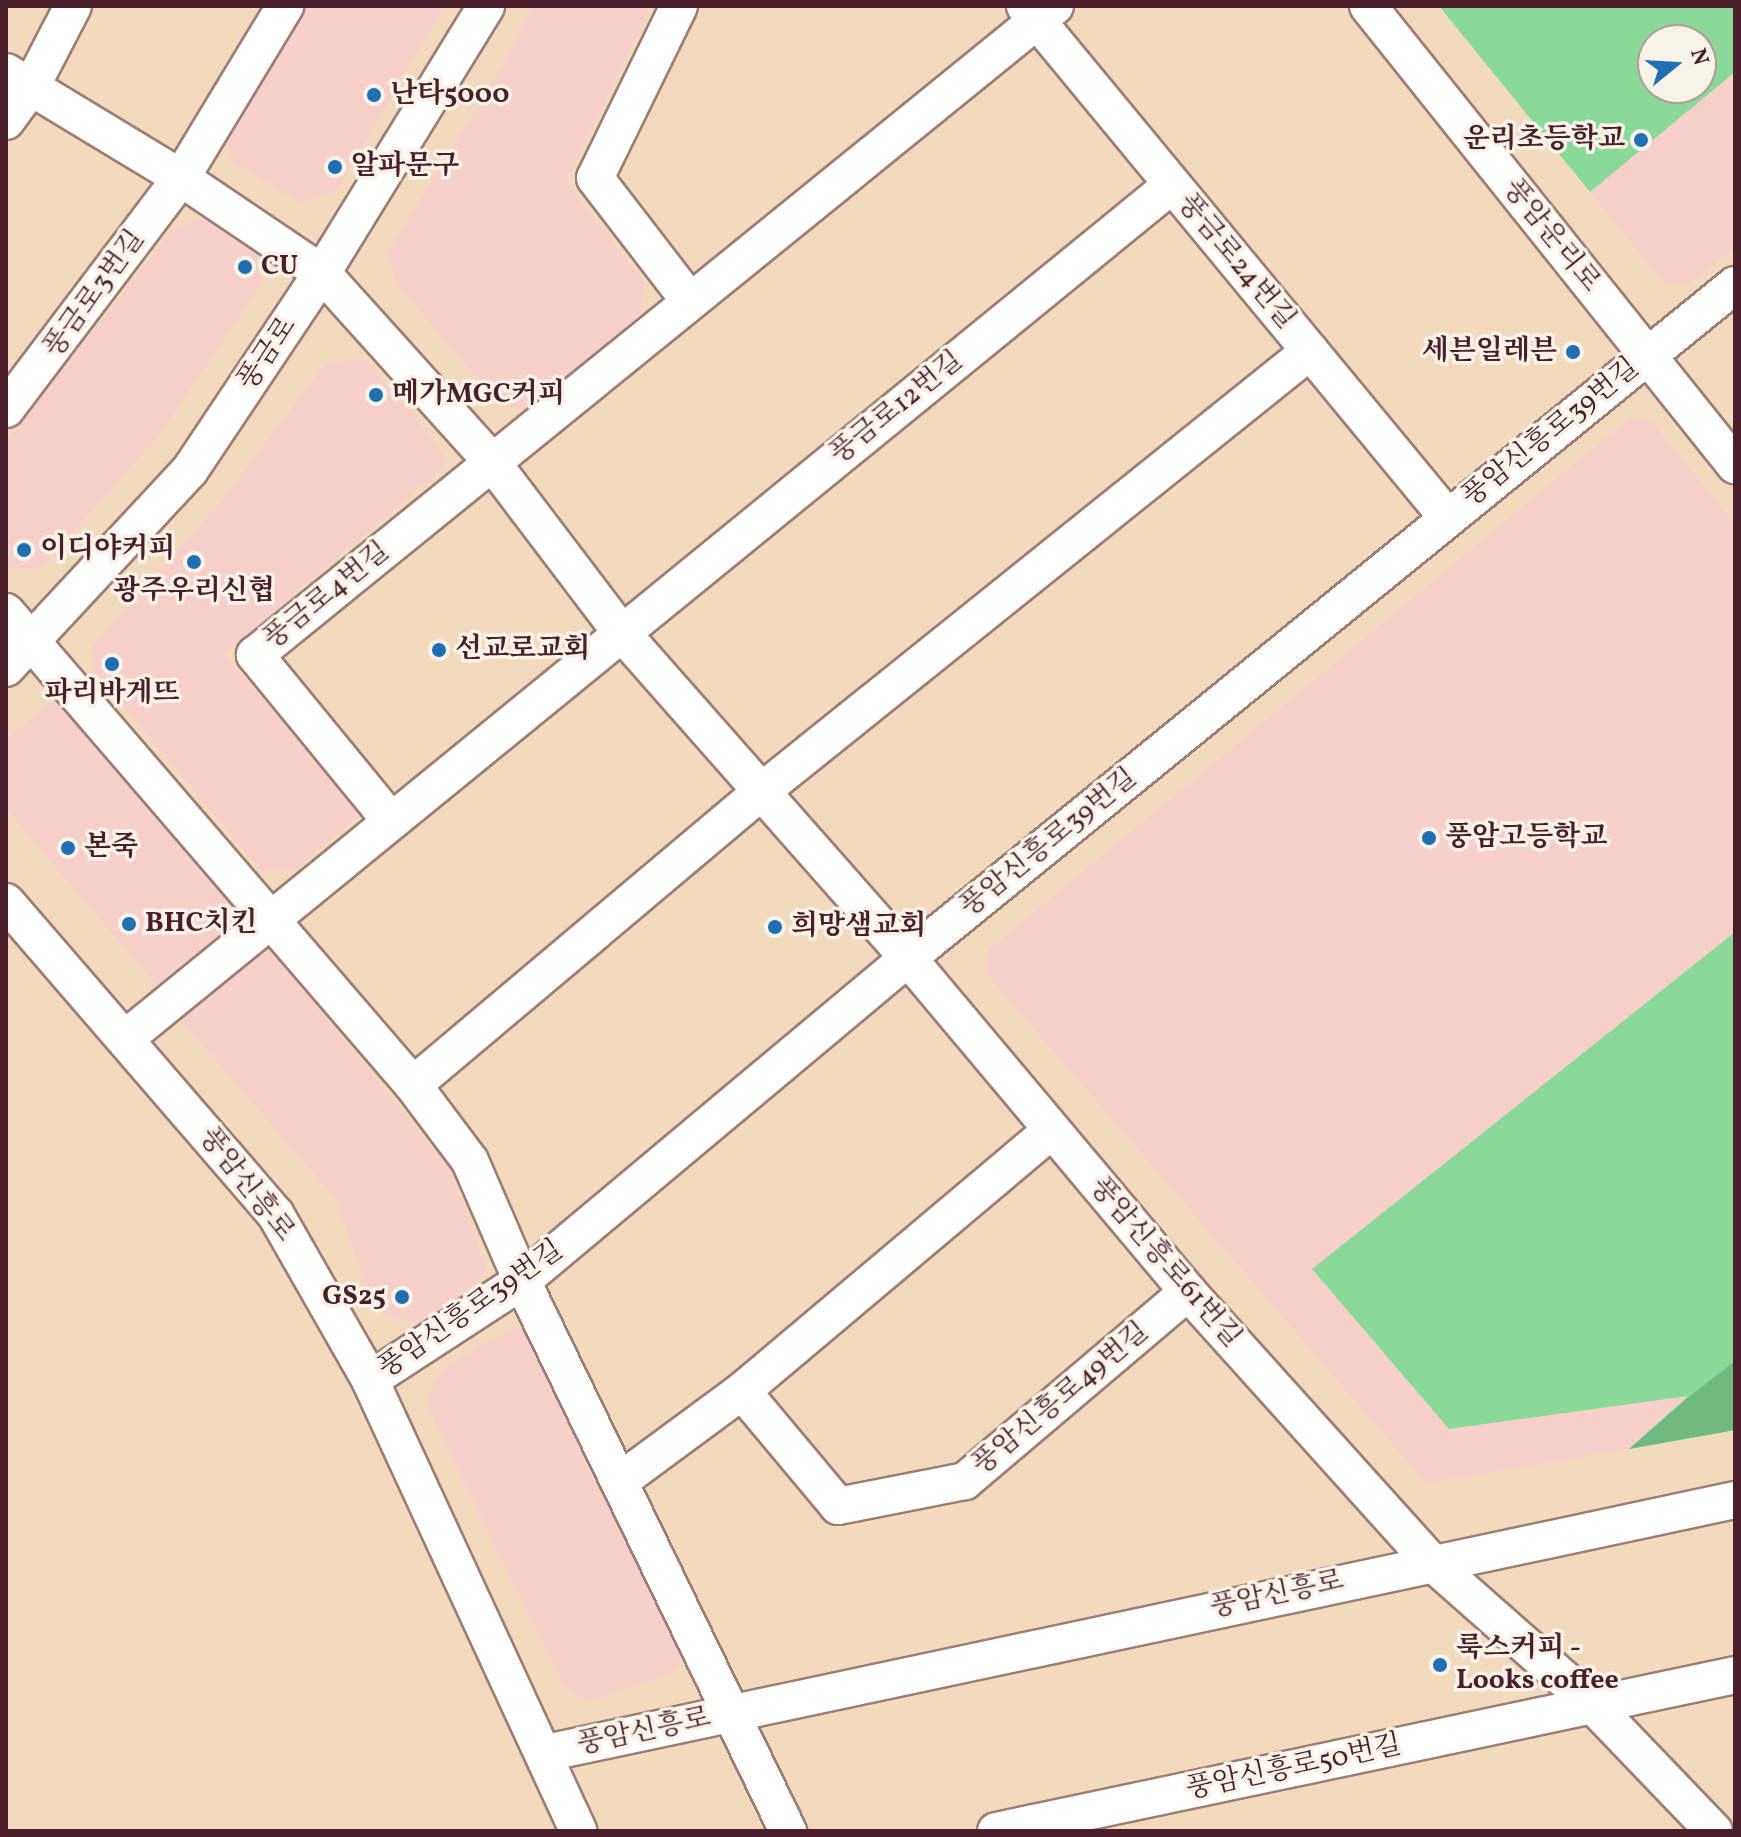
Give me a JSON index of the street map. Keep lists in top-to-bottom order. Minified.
{"streets":{"street":["풍암운리로","풍금로24번길","풍금로3번길","풍금로","풍금로12번길","풍암신흥로39번길","풍금로4번길","풍암신흥로","풍암신흥로61번길","풍암신흥로49번길","풍암신흥로50번길"]},"crossings":[["풍암운리로","풍암신흥로39번길"],["풍금로24번길","풍금로12번길"],["풍금로24번길","풍암신흥로39번길"],["풍암신흥로39번길","풍암신흥로"],["풍암신흥로39번길","풍암신흥로61번길"],["풍암신흥로","풍암신흥로61번길"],["풍암신흥로61번길","풍암신흥로49번길"],["풍암신흥로61번길","풍암신흥로50번길"]],"places":["난타5000","운리초등학교","알파문구","CU","세븐일레븐","메가MGC커피","이디야커피","광주우리신협","선교로교회","파리바게뜨","풍암고등학교","본죽","BHC치킨","희망샘교회","GS25","룩스커피 - Looks coffee"],"north":"right"}
